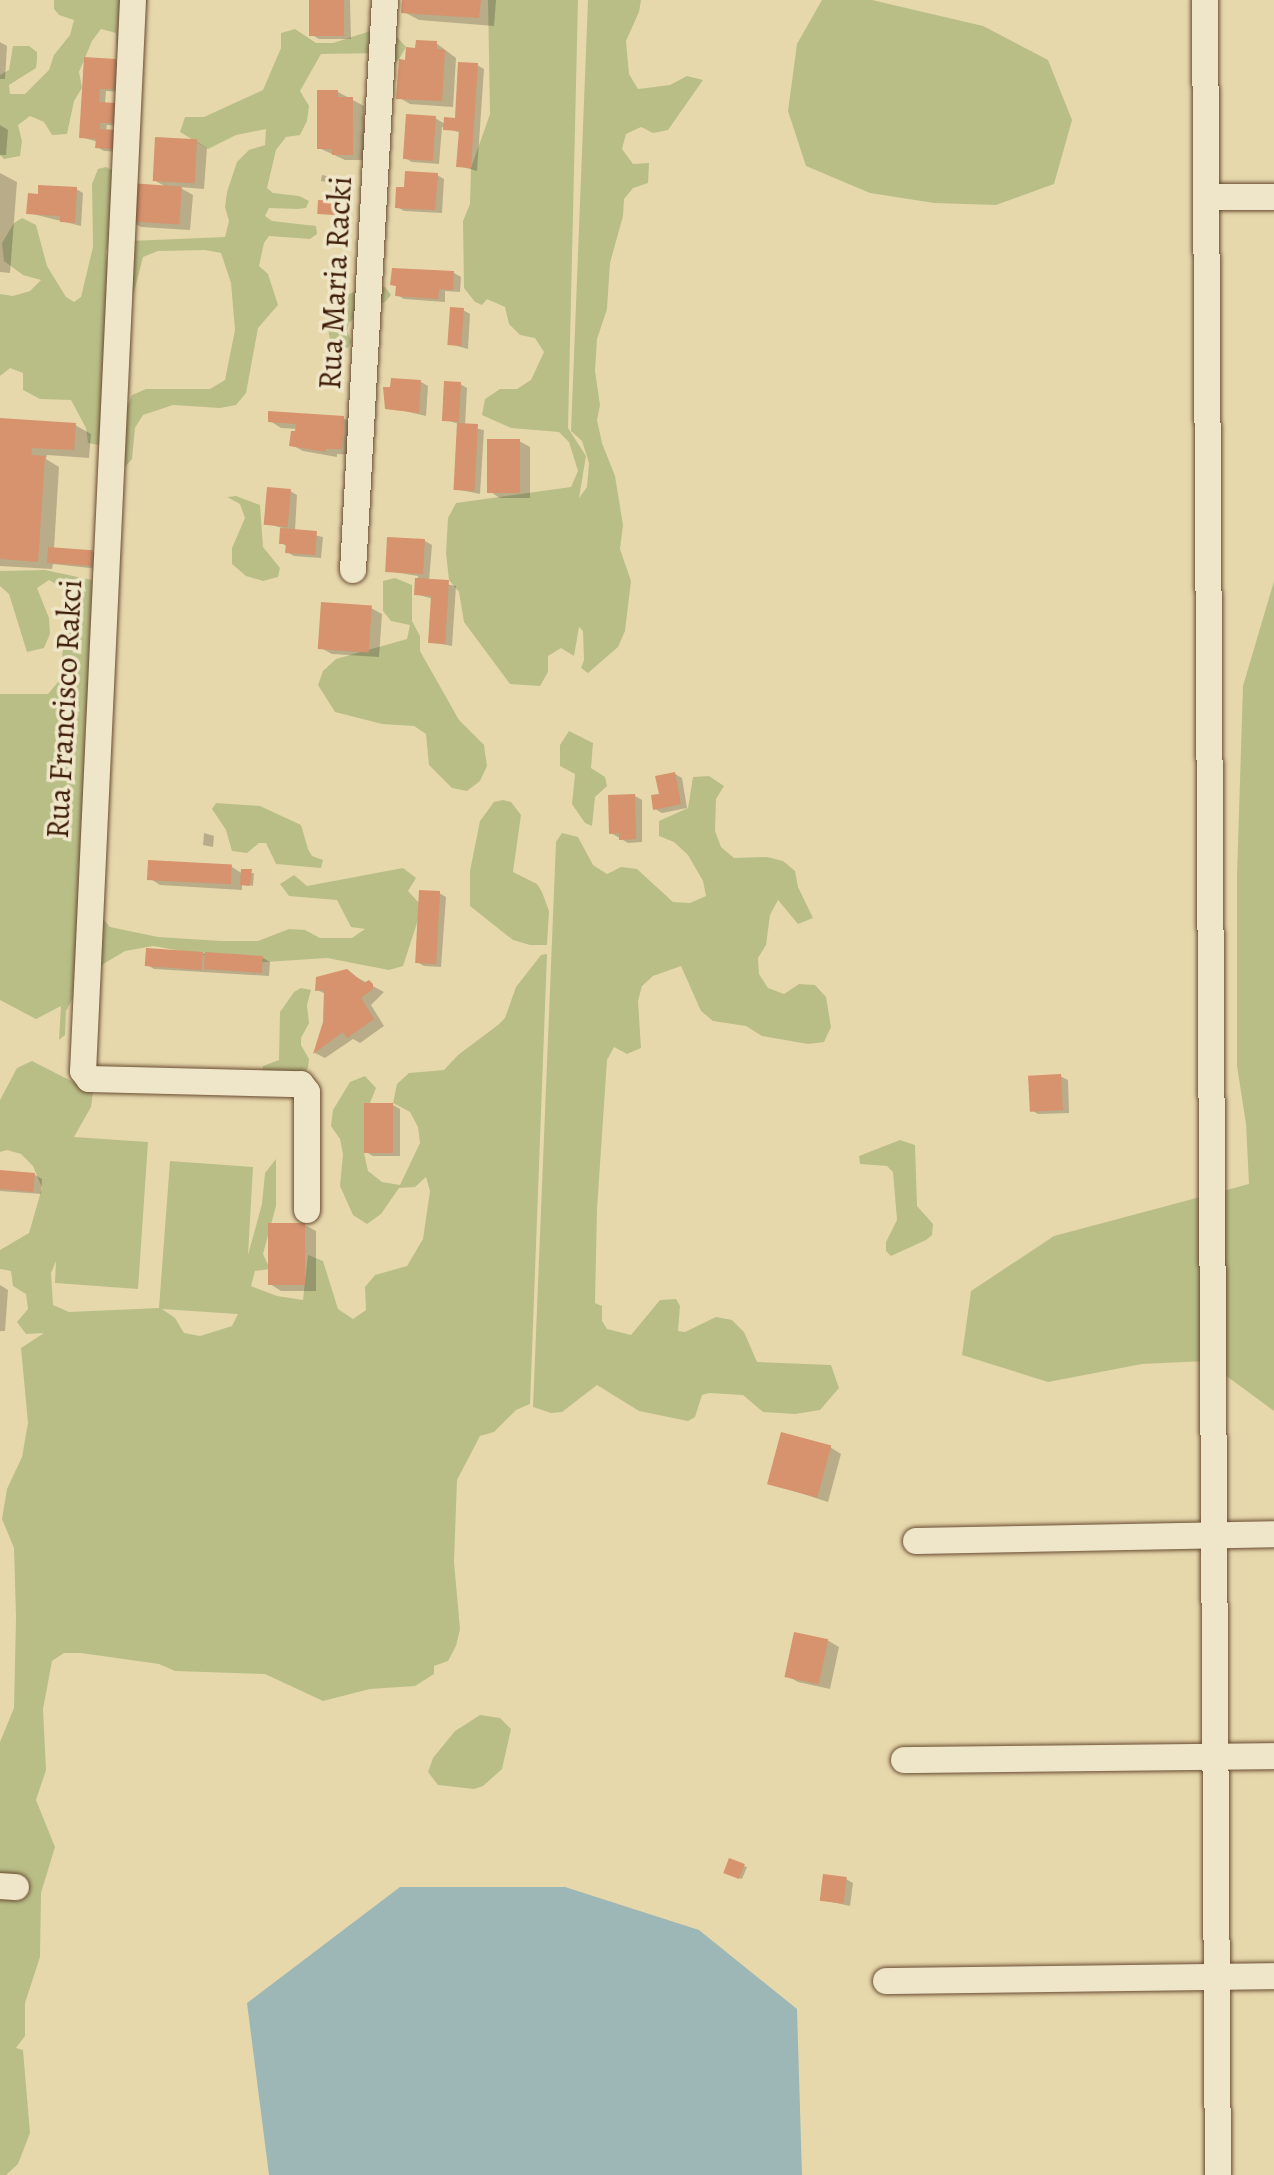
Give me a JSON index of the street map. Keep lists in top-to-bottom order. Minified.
{"streets":{"street":["Rua Maria Racki","Rua Francisco Rakci"]}}
